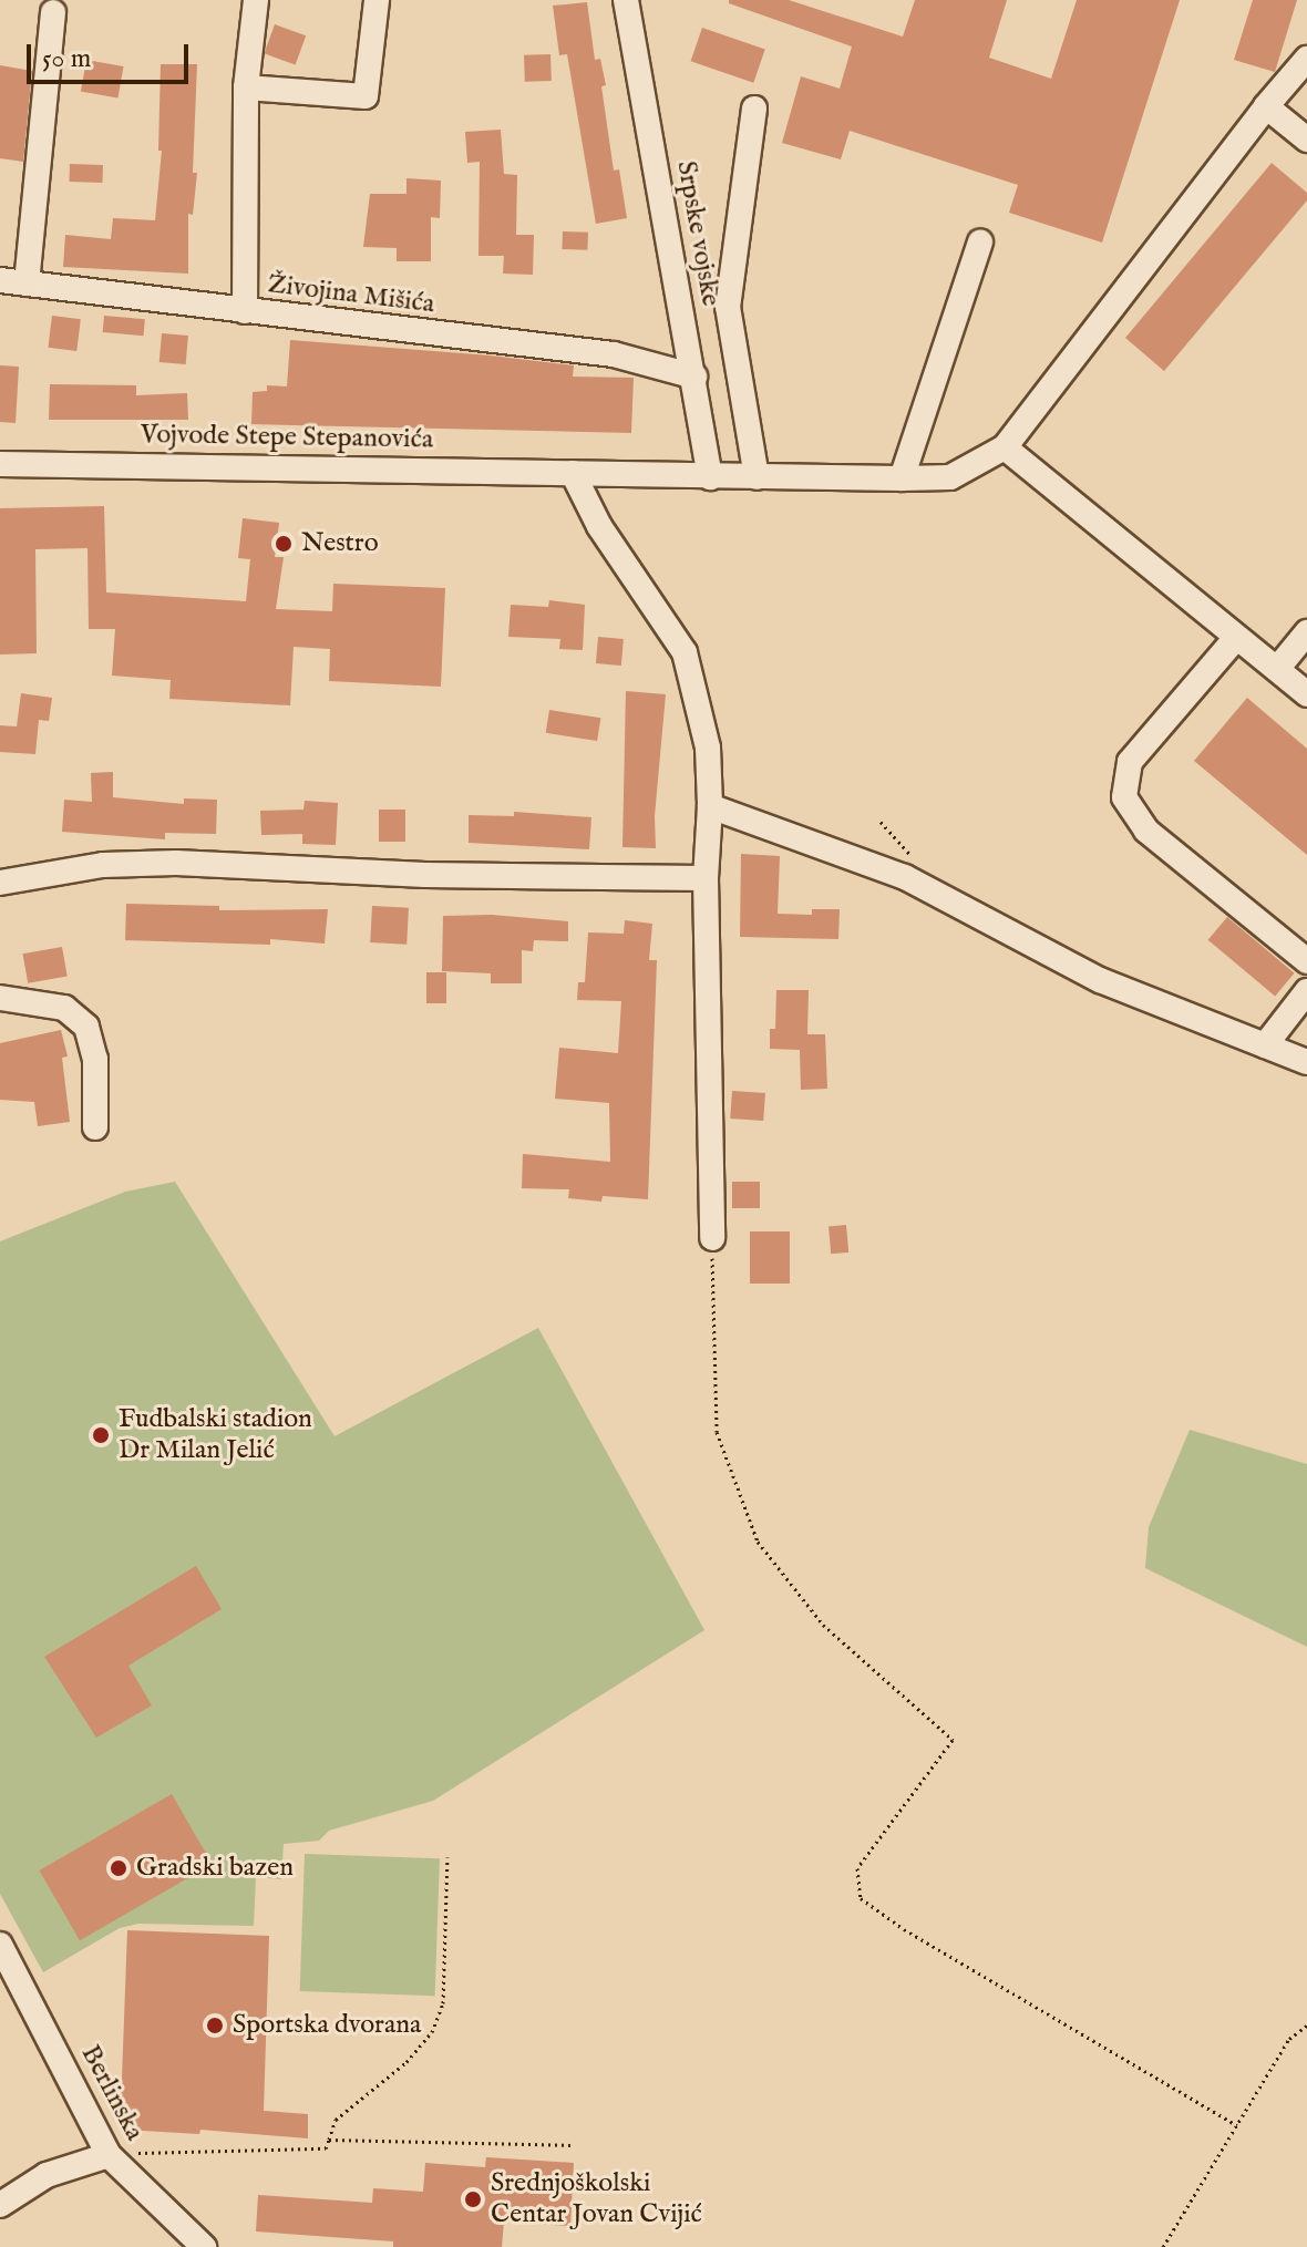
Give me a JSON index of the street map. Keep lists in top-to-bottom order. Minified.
{"streets":{"street":["Srpske vojske","Živojina Mišića","Vojvode Stepe Stepanovića","Berlinska"]},"crossings":[["Srpske vojske","Živojina Mišića"],["Srpske vojske","Vojvode Stepe Stepanovića"]],"places":["Nestro","Fudbalski stadion Dr Milan Jelić","Gradski bazen","Sportska dvorana","Srednjoškolski Centar Jovan Cvijić"],"scale_bar":"50 m"}
